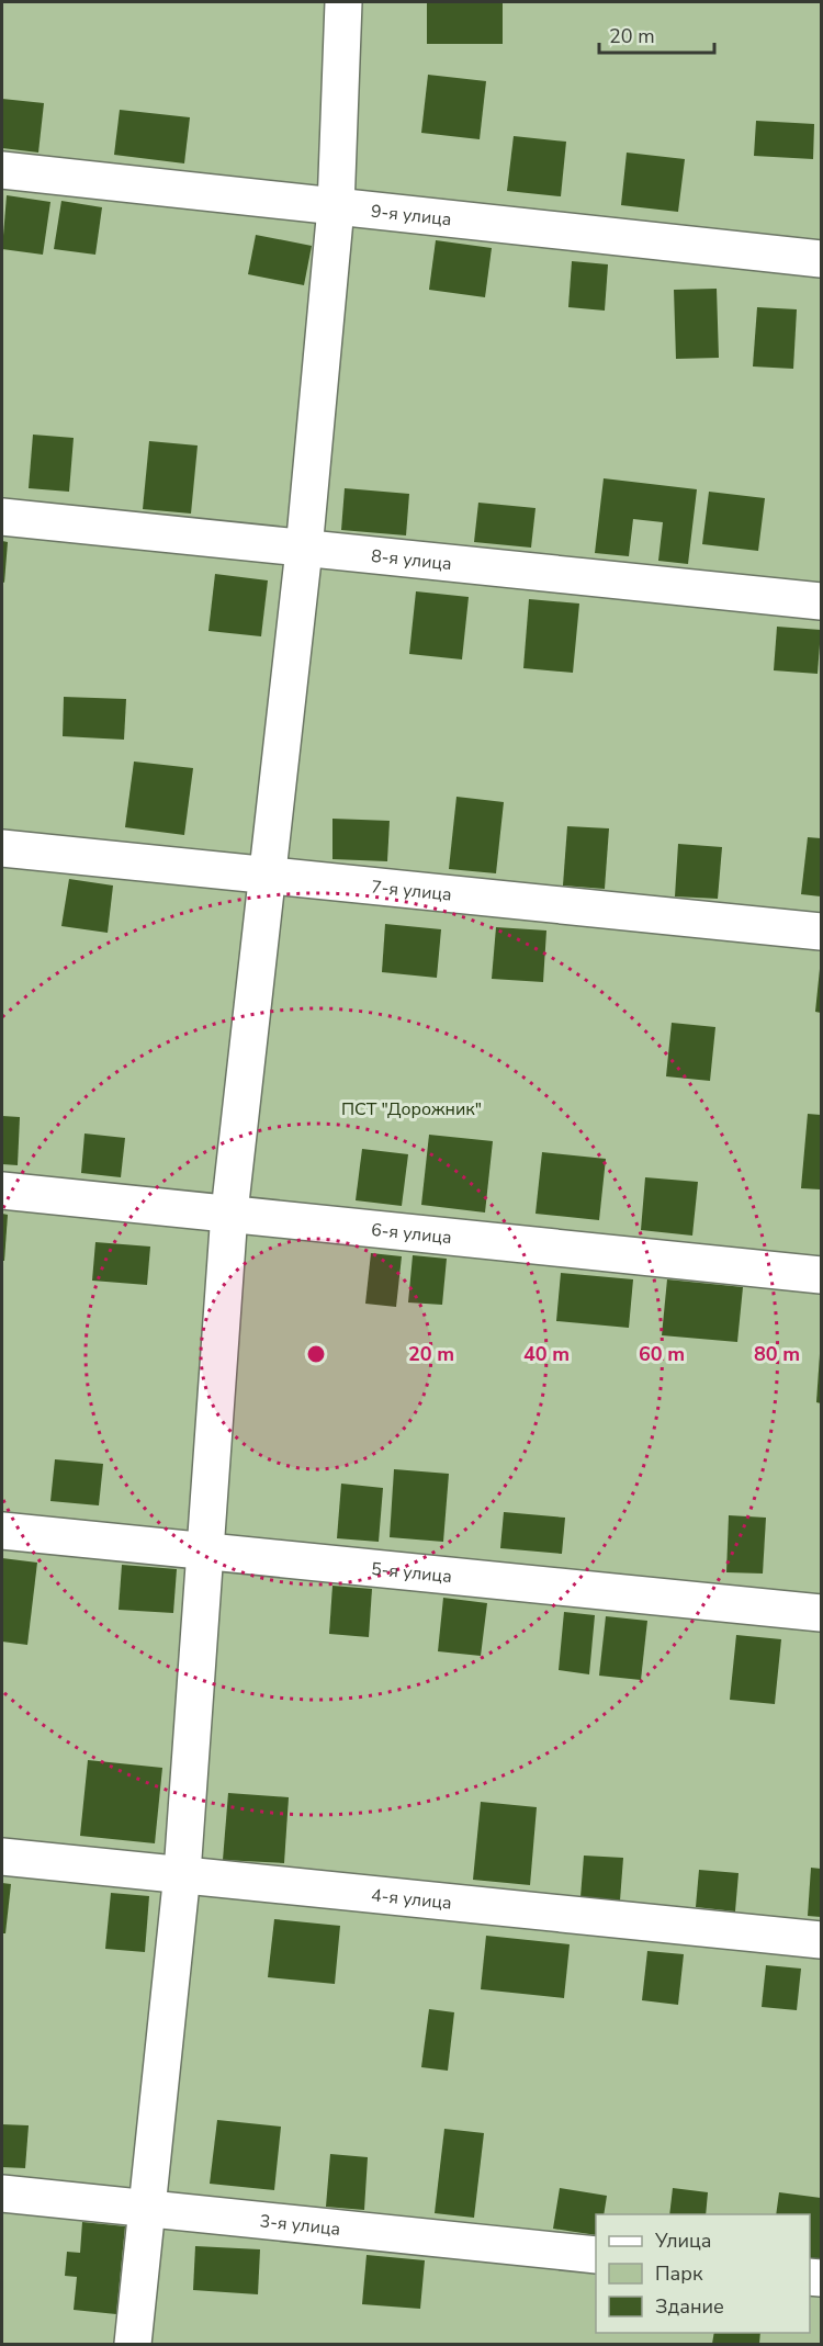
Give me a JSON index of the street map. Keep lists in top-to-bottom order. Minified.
{"streets":{"street":["9-я улица","8-я улица","7-я улица","6-я улица","5-я улица","4-я улица","3-я улица"]},"parks":["ПСТ \"Дорожник\""],"legend":["Улица","Парк","Здание"],"scale_bar":"20 m","rings":["20 m","40 m","60 m","80 m"]}
